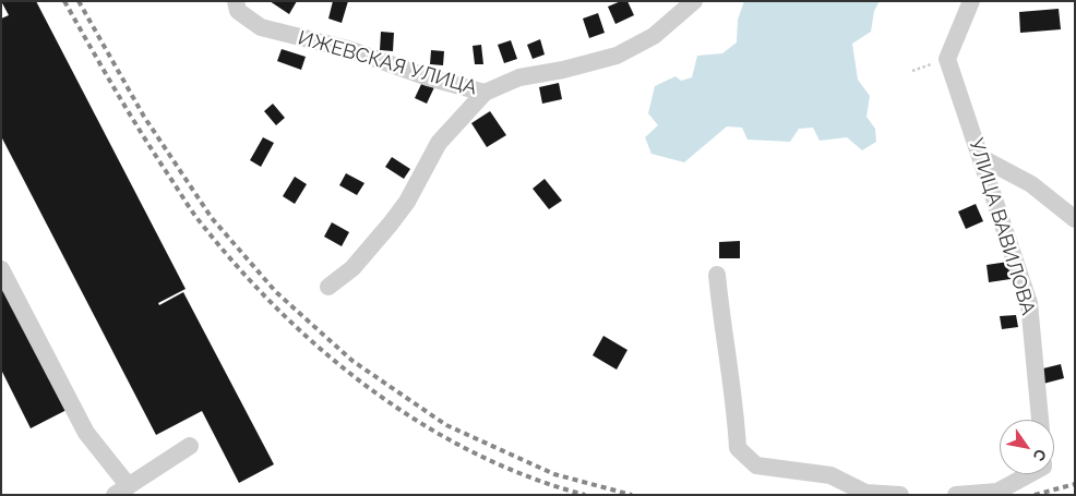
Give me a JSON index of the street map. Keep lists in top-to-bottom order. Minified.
{"streets":{"street":["ИЖЕВСКАЯ УЛИЦА","УЛИЦА ВАВИЛОВА"]},"north":"bottom right"}
